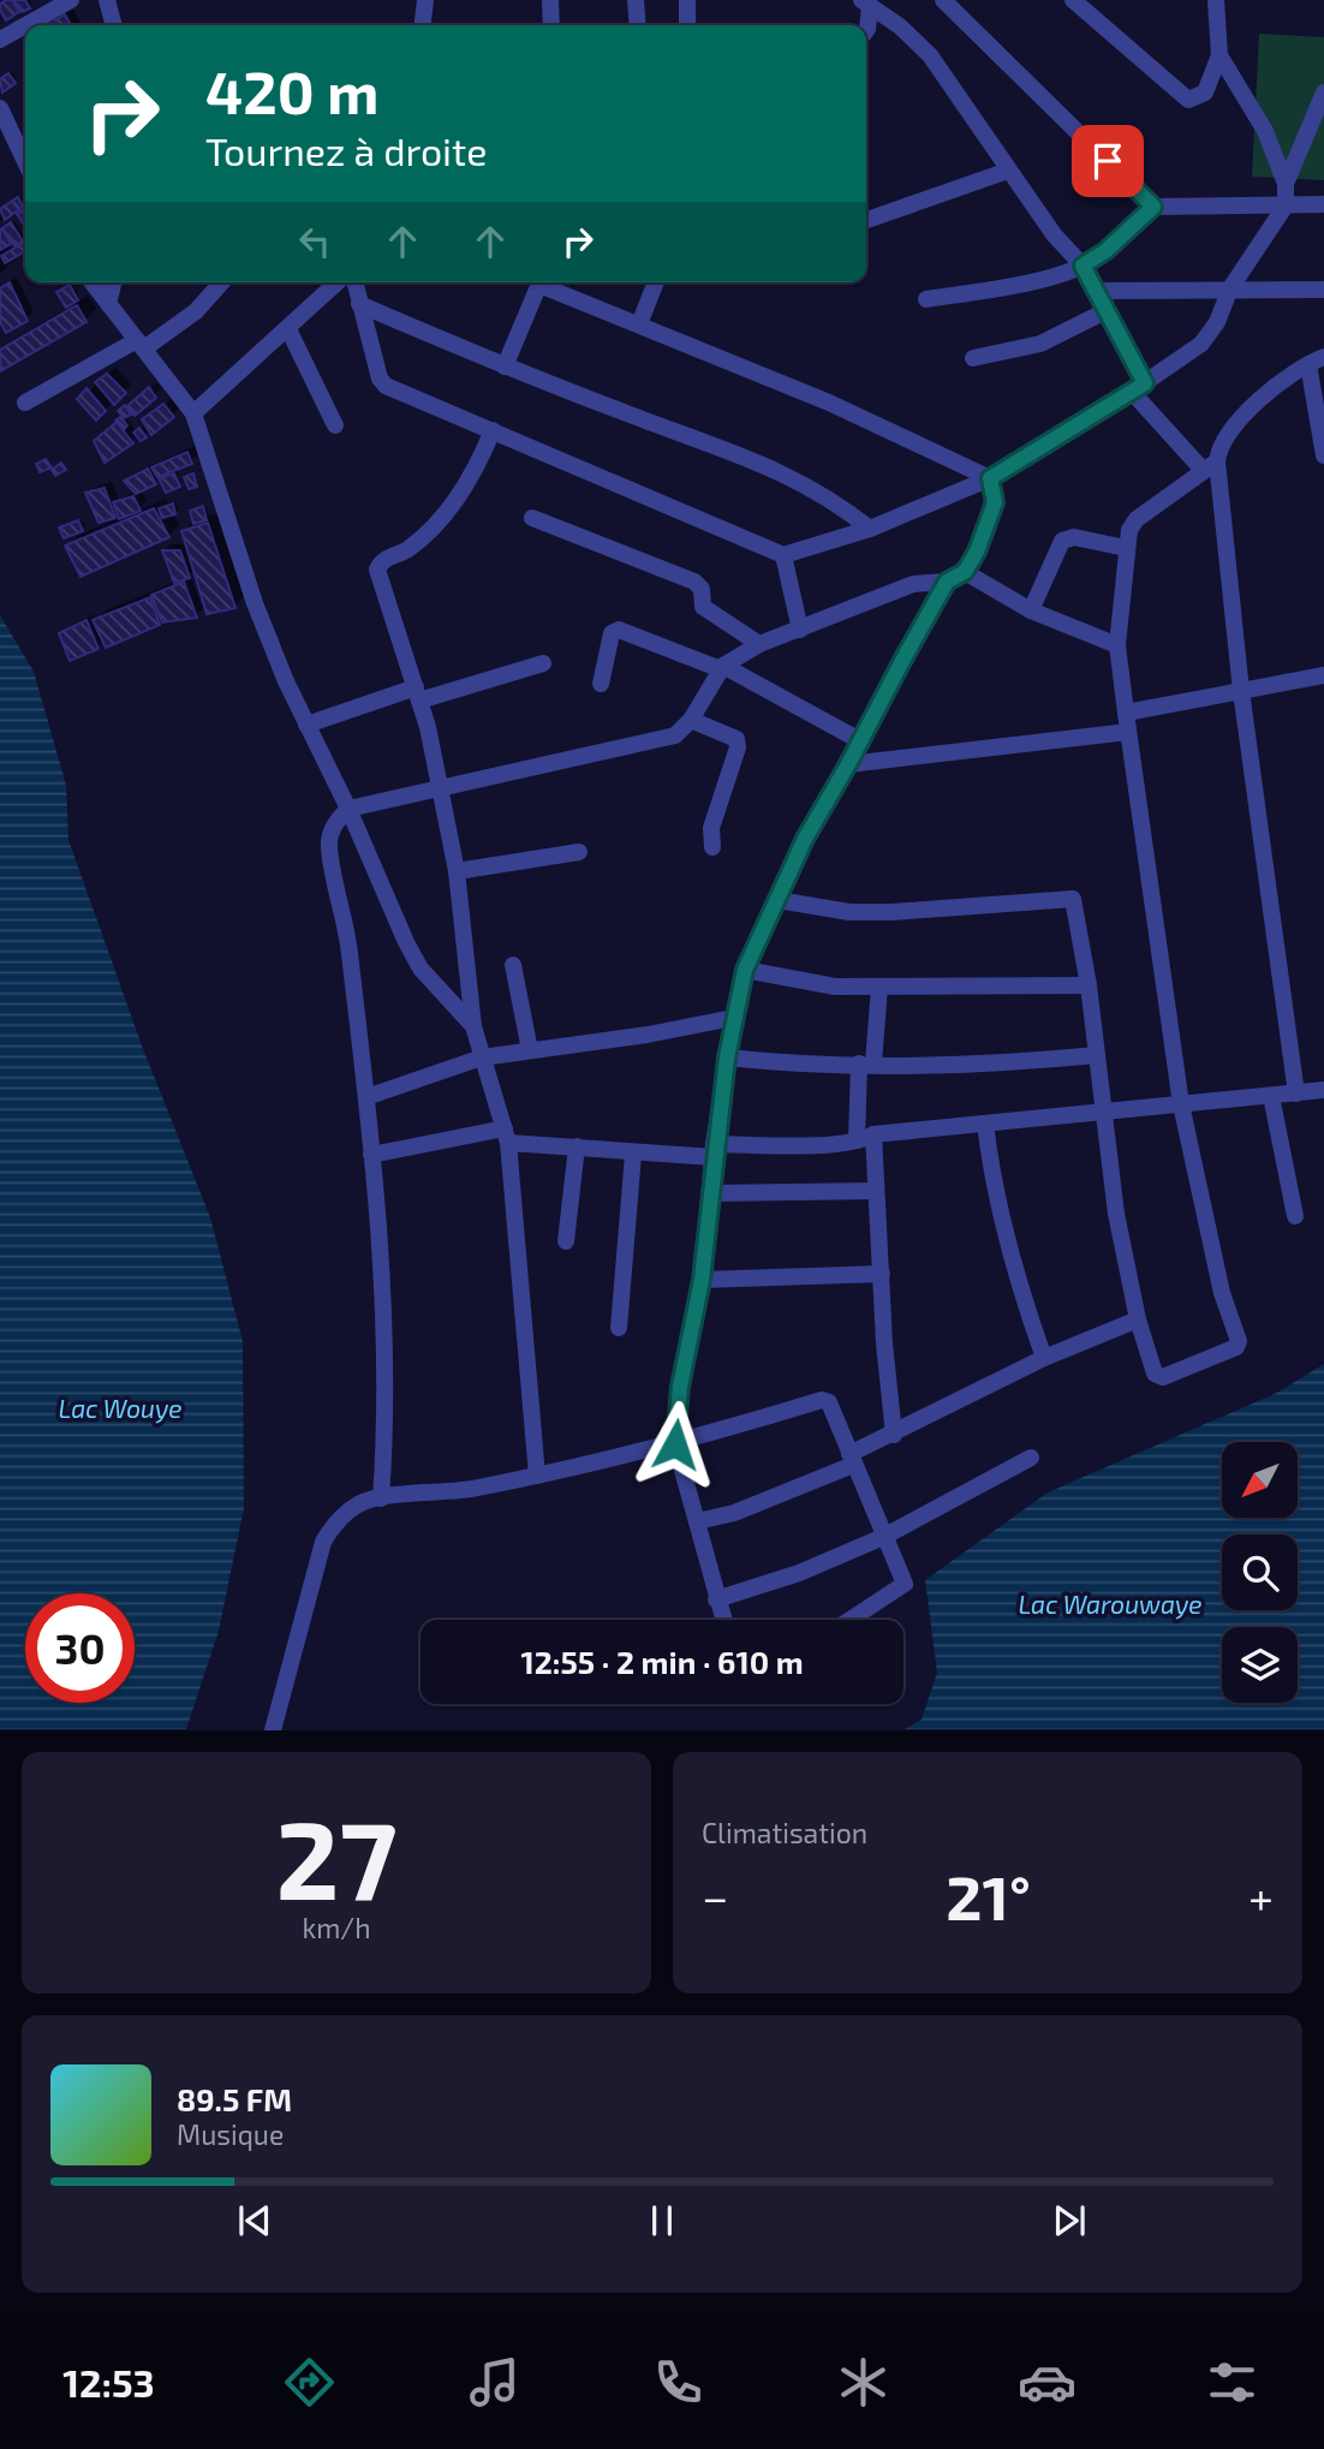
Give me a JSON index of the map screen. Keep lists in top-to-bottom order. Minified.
{"water":["Lac Wouye","Lac Warouwaye"],"north":"bottom left","page":{"turn":["420 m","Tournez à droite"],"limit":"30","trip":"12:55 · 2 min · 610 m","tile":[["27","km/h"],"Climatisation"],"heat":["−","21°","+"],"song":["89.5 FM","Musique"],"tabs":"12:53"}}
